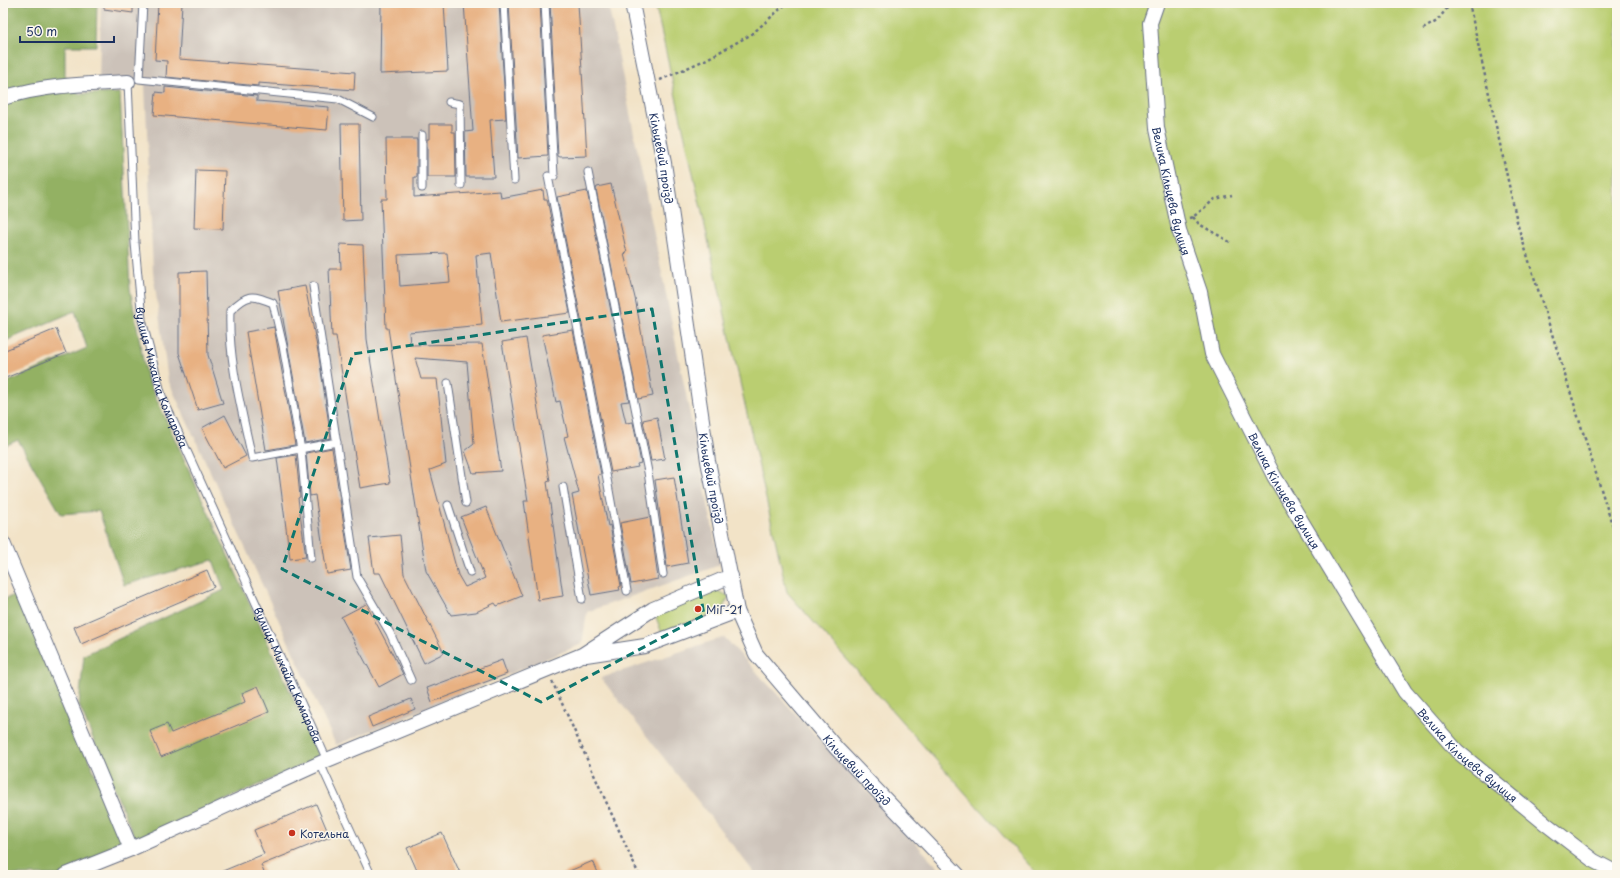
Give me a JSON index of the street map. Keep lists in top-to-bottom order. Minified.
{"streets":{"street":["Кільцевий проїзд","Велика Кільцева вулиця","вулиця Михайла Комарова"]},"places":["МіГ-21","Котельна"],"scale_bar":"50 m"}
